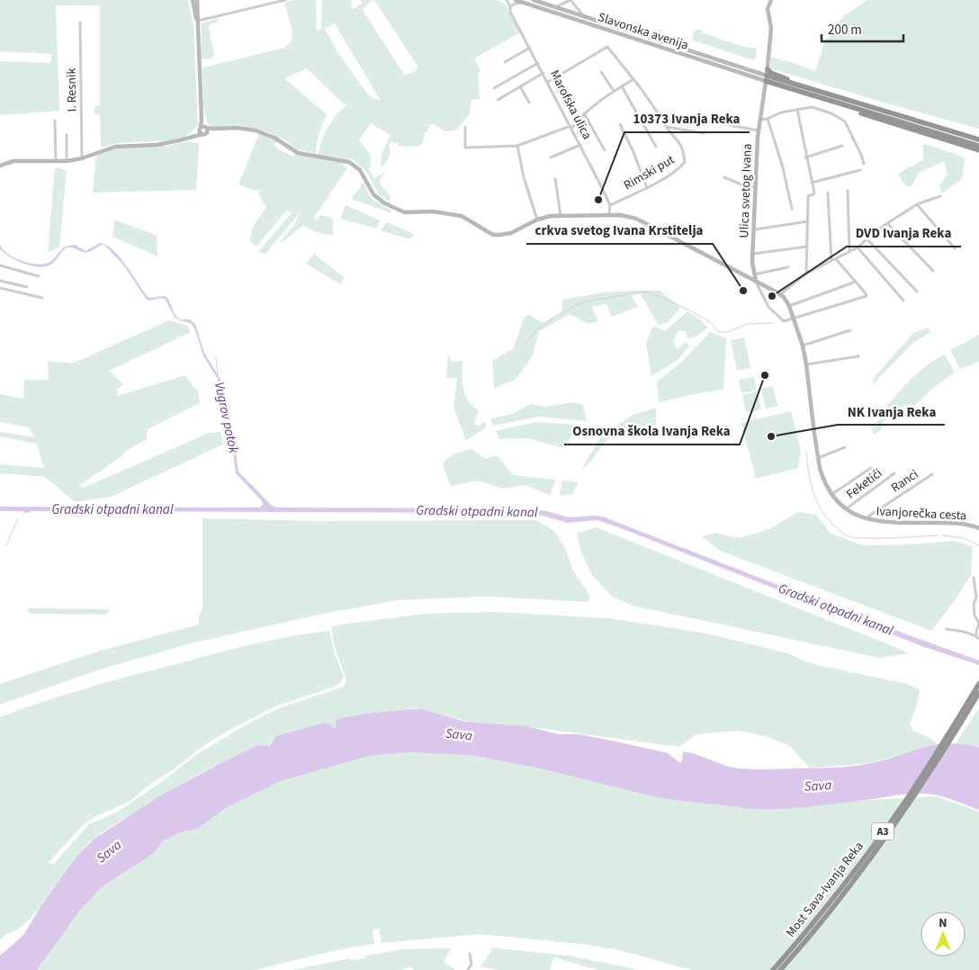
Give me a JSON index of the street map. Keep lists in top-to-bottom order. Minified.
{"streets":{"highway":["A3","Most Sava-Ivanja Reka"],"main road":["Slavonska avenija","Ulica svetog Ivana","Ivanjorečka cesta"],"street":["I. Resnik","Marofska ulica","Rimski put","Ranci","Feketići"]},"crossings":[["Slavonska avenija","Ulica svetog Ivana"],["Marofska ulica","Rimski put"],["Ulica svetog Ivana","Ivanjorečka cesta"],["Ranci","Ivanjorečka cesta"],["Feketići","Ivanjorečka cesta"]],"water":["Vugrov potok","Gradski otpadni kanal","Sava"],"places":["10373 Ivanja Reka","crkva svetog Ivana Krstitelja","DVD Ivanja Reka","Osnovna škola Ivanja Reka","NK Ivanja Reka"],"scale_bar":"200 m","north":"top"}
